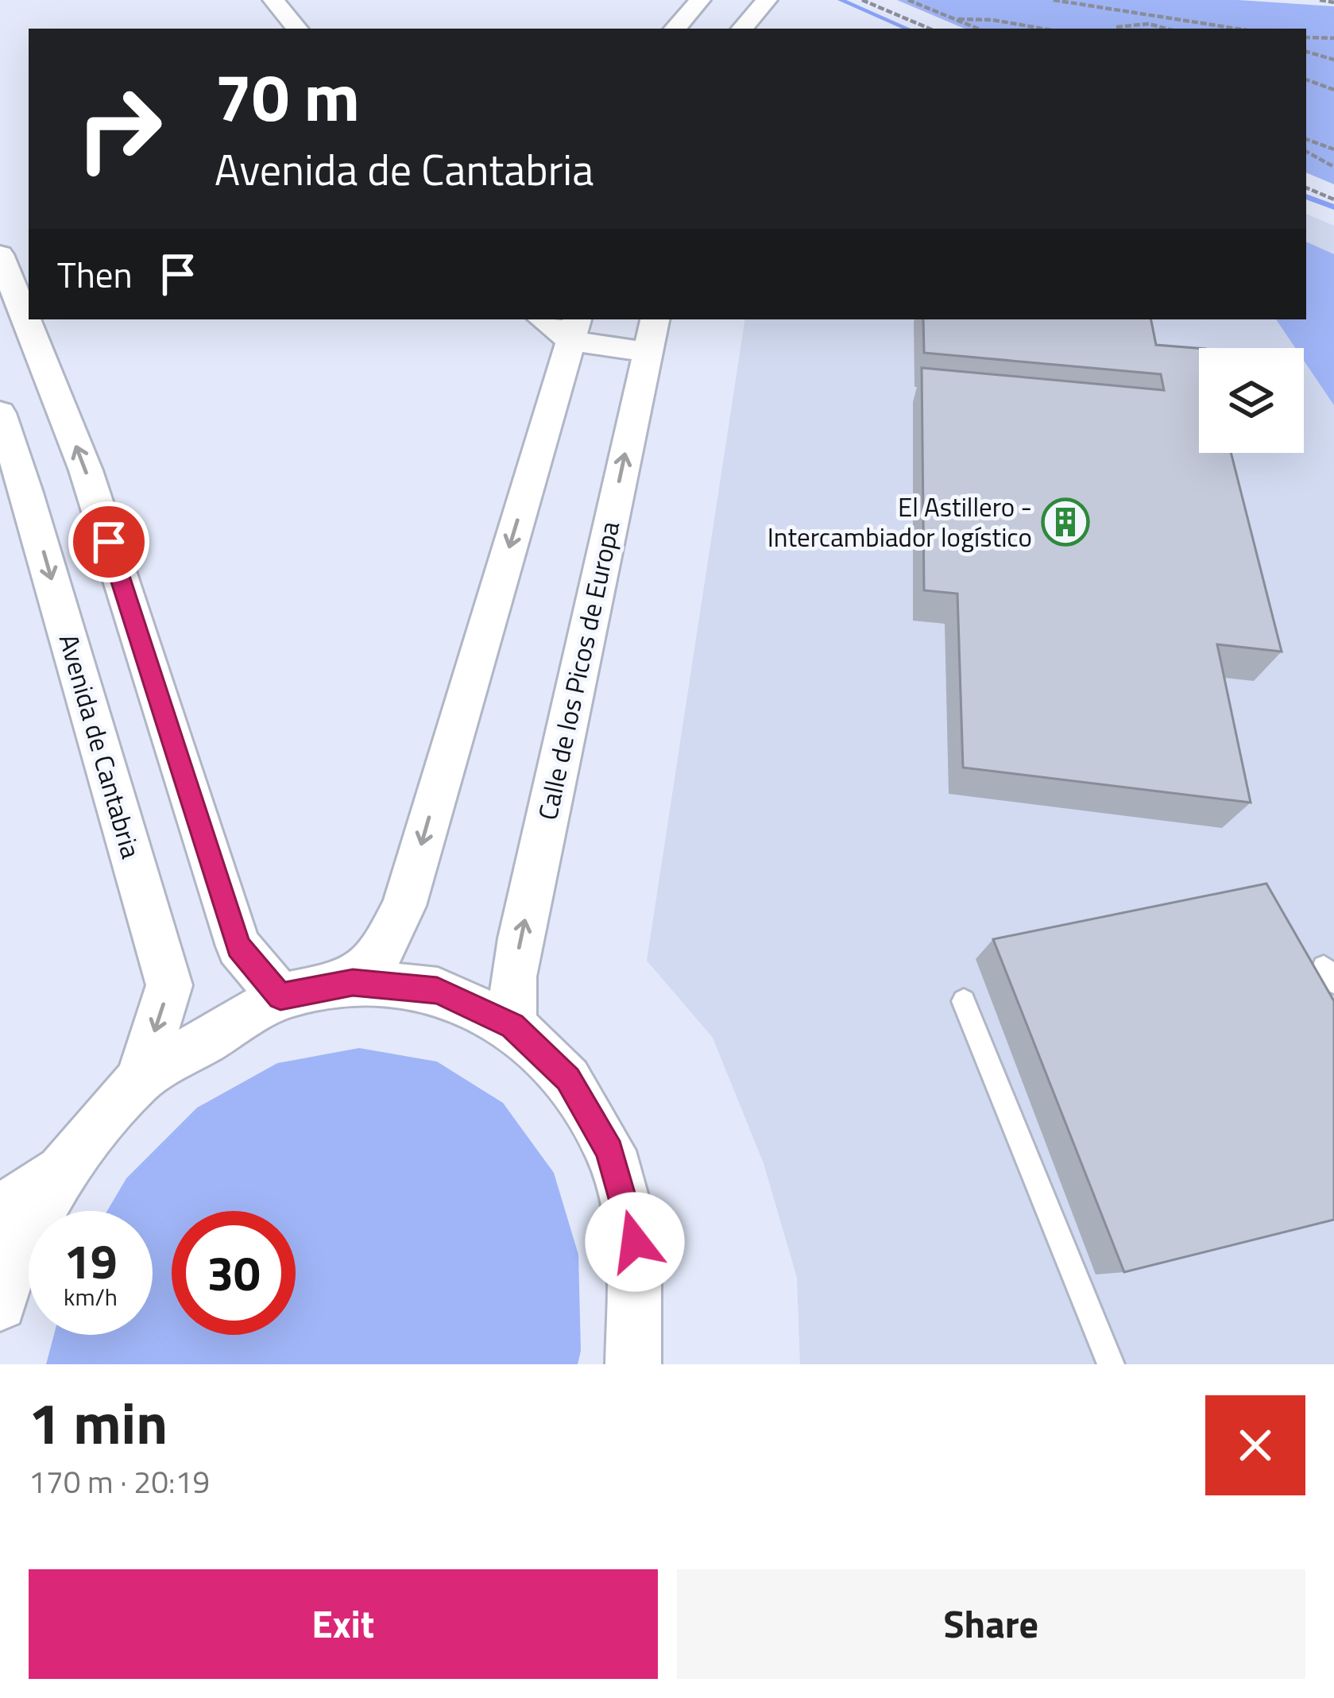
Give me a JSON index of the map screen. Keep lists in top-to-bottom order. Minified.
{"streets":{"street":["Calle de los Picos de Europa","Avenida de Cantabria"]},"places":{"building":["El Astillero - Intercambiador logístico"]},"page":{"turn":["70 m","Avenida de Cantabria"],"then":"Then","speed":"19 km/h","limit":"30","heading":["1 min","170 m · 20:19"],"buttons":["Exit","Share"]}}
